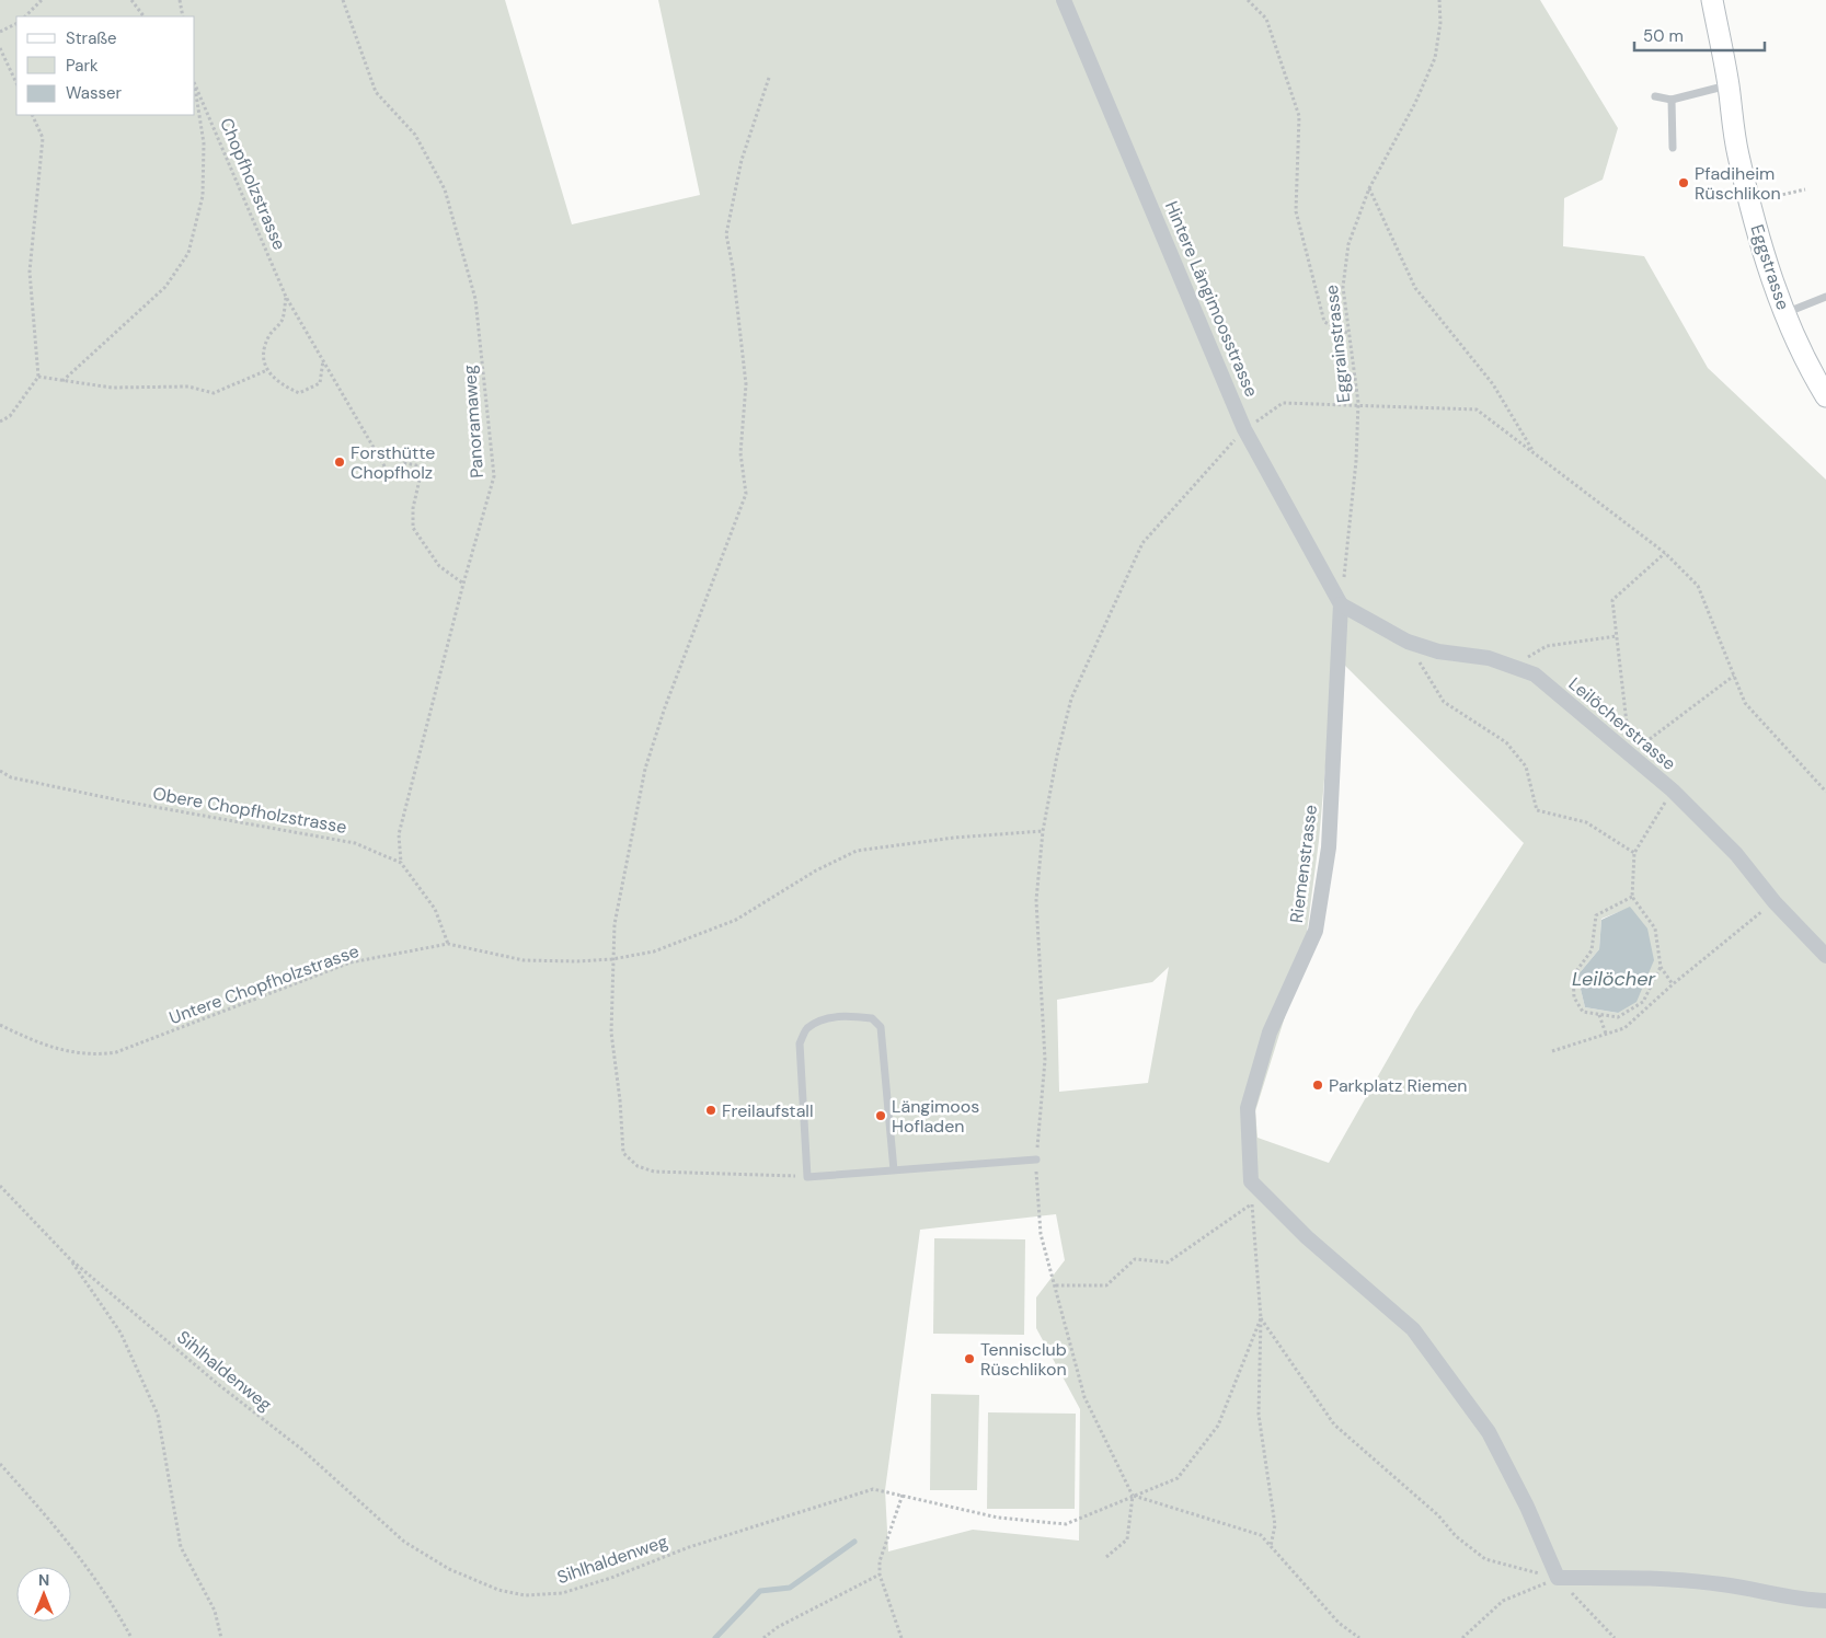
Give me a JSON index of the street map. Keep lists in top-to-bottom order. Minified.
{"streets":{"main road":["Eggstrasse"],"street":["Hintere Längimoosstrasse","Leilöcherstrasse","Riemenstrasse"],"path":["Chopfholzstrasse","Eggrainstrasse","Panoramaweg","Obere Chopfholzstrasse","Untere Chopfholzstrasse","Sihlhaldenweg"]},"crossings":[["Chopfholzstrasse","Panoramaweg"],["Hintere Längimoosstrasse","Eggrainstrasse"],["Hintere Längimoosstrasse","Leilöcherstrasse"],["Hintere Längimoosstrasse","Riemenstrasse"],["Eggrainstrasse","Leilöcherstrasse"],["Eggrainstrasse","Riemenstrasse"],["Panoramaweg","Obere Chopfholzstrasse"],["Leilöcherstrasse","Riemenstrasse"]],"water":["Leilöcher"],"places":["Pfadiheim Rüschlikon","Forsthütte Chopfholz","Parkplatz Riemen","Freilaufstall","Längimoos Hofladen","Tennisclub Rüschlikon"],"legend":["Straße","Park","Wasser"],"scale_bar":"50 m","north":"top"}
